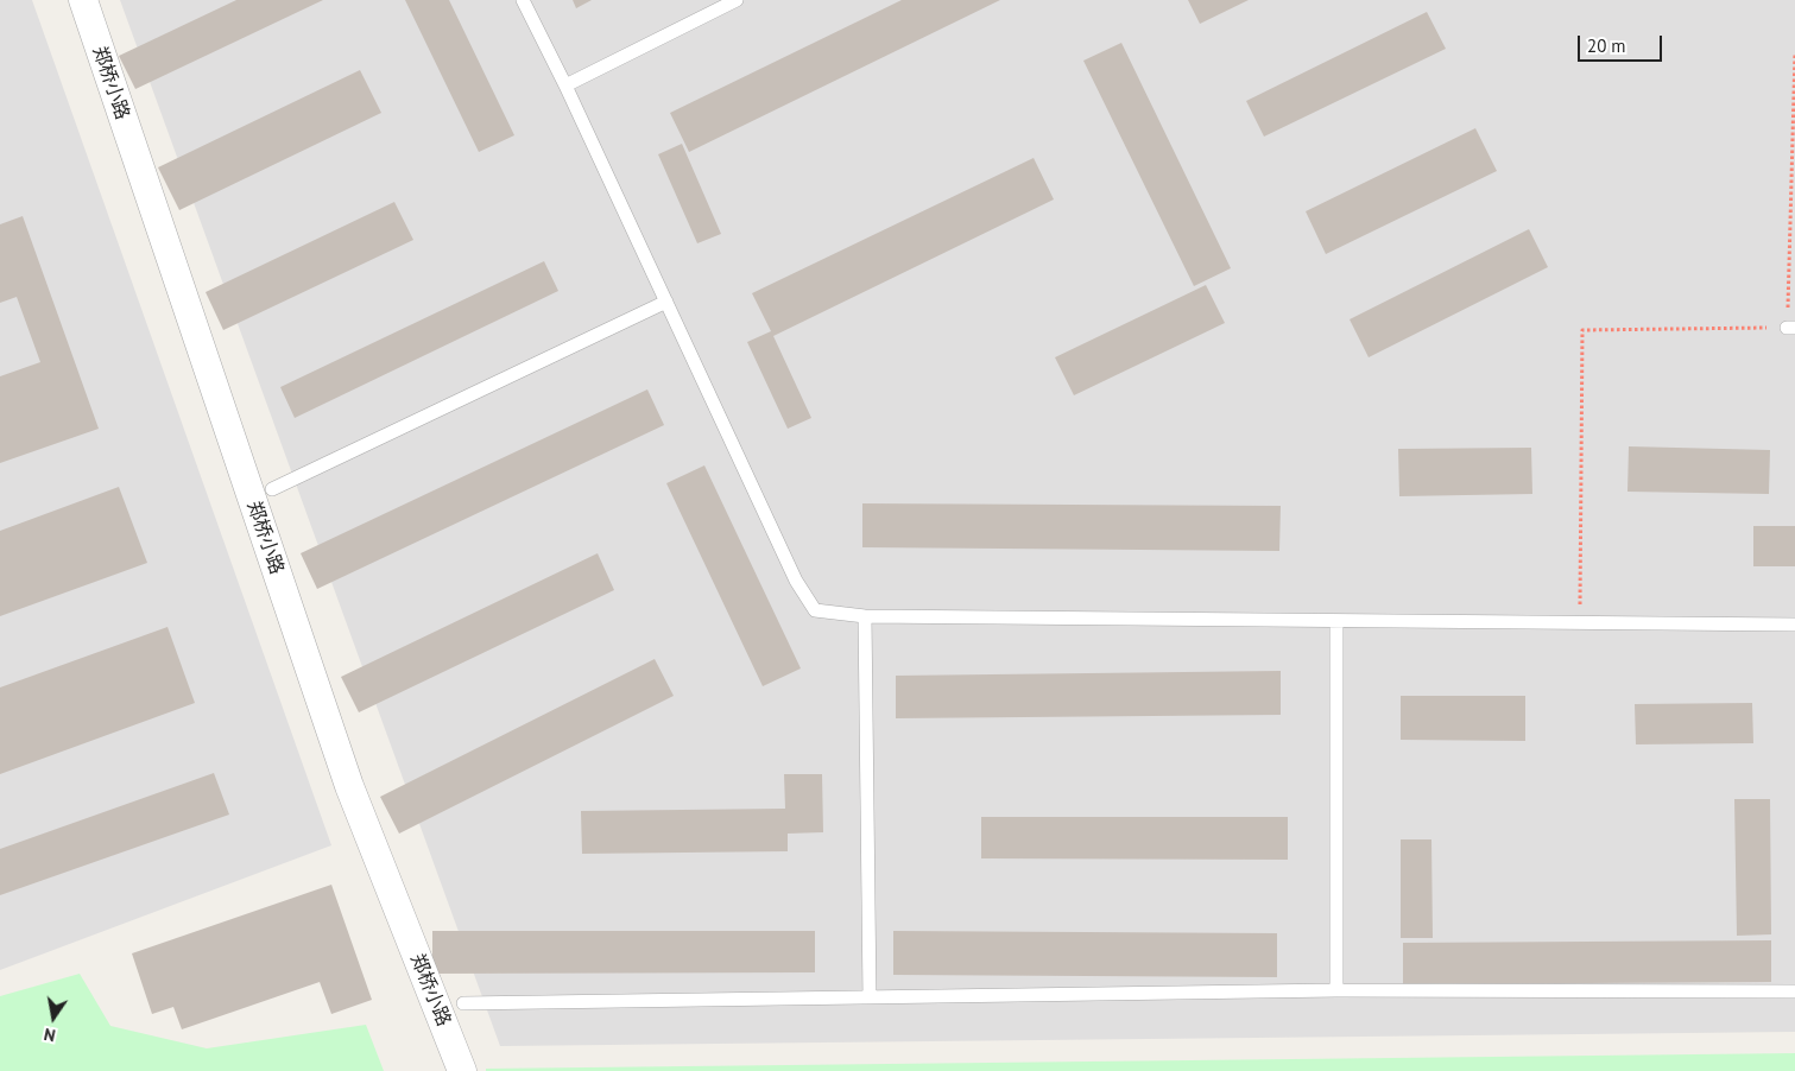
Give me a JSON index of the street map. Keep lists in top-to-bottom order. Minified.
{"streets":{"street":["郑桥小路"]},"scale_bar":"20 m","north":"bottom"}
